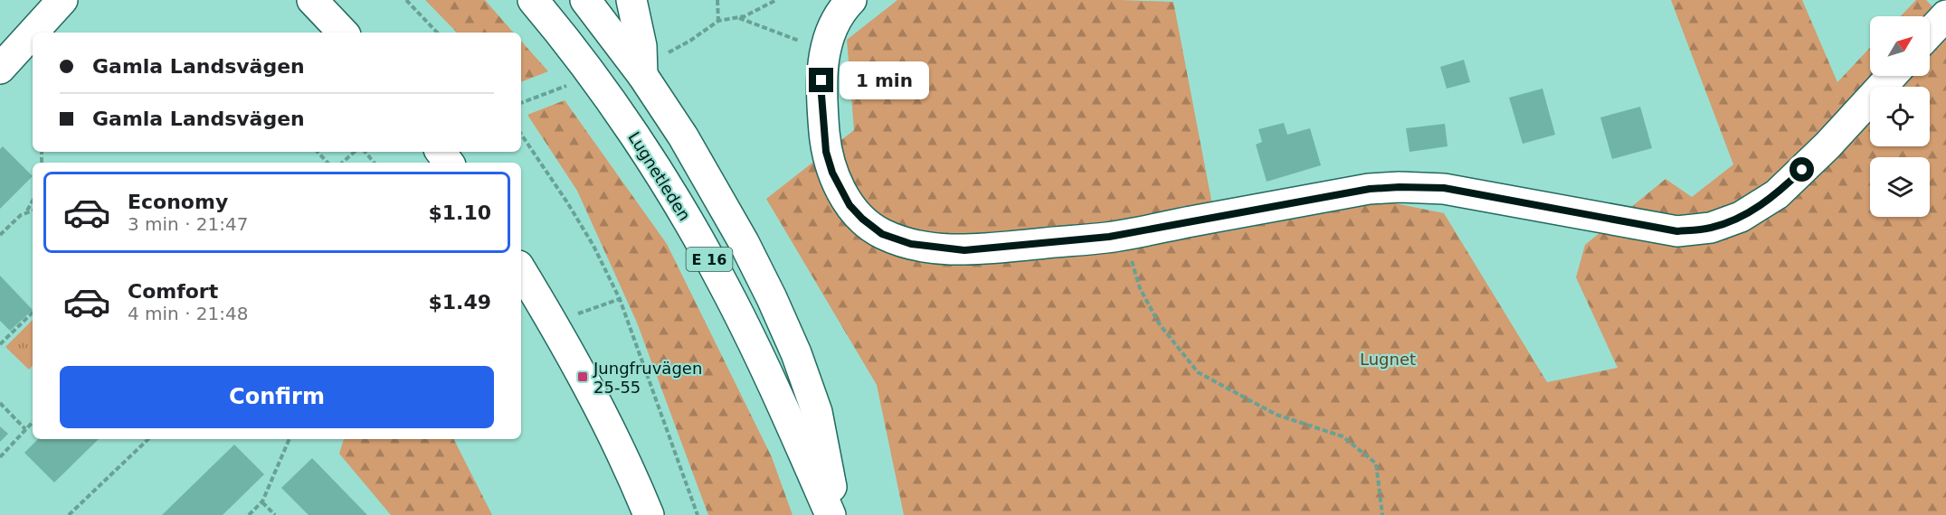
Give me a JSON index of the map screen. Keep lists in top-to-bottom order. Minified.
{"streets":{"main road":["Lugnetleden","E 16"]},"parks":["Lugnet"],"places":{"transit":["Jungfruvägen 25-55"]},"north":"top right","page":{"banner":["Gamla Landsvägen","Gamla Landsvägen"],"bubble":"1 min","list":[{"name":"Economy","note":"3 min · 21:47","value":"$1.10"},{"name":"Comfort","note":"4 min · 21:48","value":"$1.49"}],"buttons":"Confirm"}}
